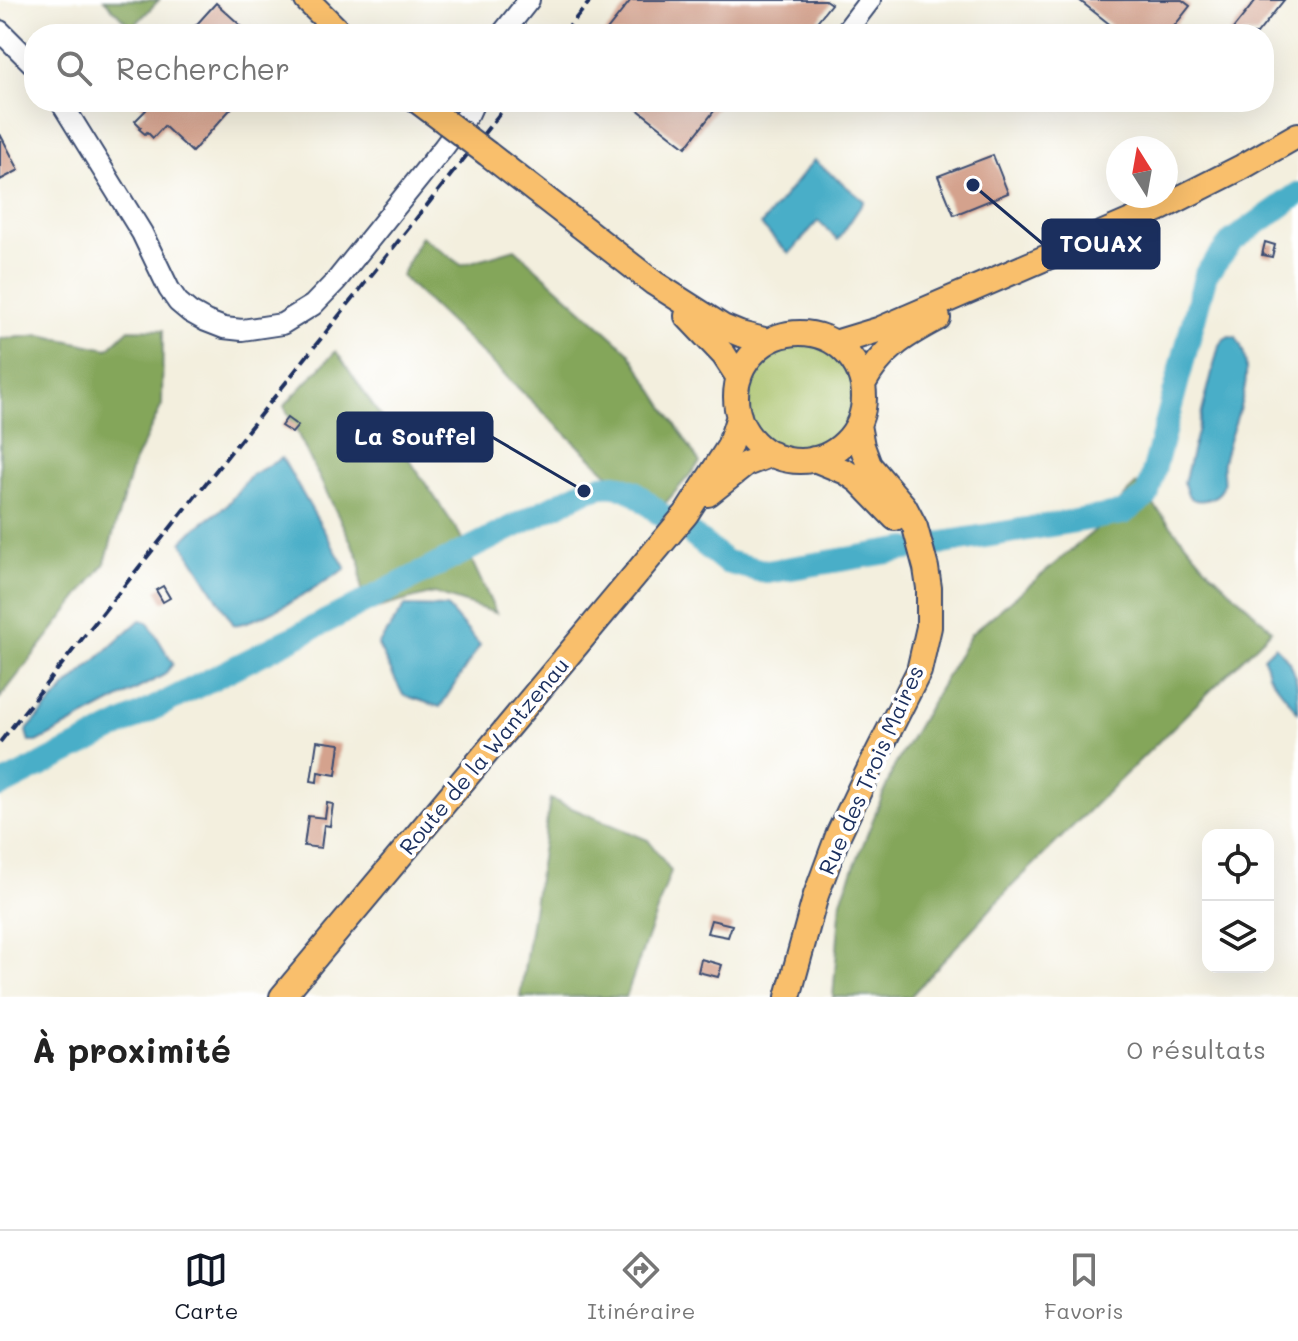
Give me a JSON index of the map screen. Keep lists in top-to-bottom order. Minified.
{"streets":{"main road":["Route de la Wantzenau","Rue des Trois Maires"]},"crossings":[["Route de la Wantzenau","Rue des Trois Maires"]],"places":["TOUAX","La Souffel"],"north":"top","page":{"search":"Rechercher","heading":["À proximité","0 résultats"],"nav":["Carte","Itinéraire","Favoris"]}}
